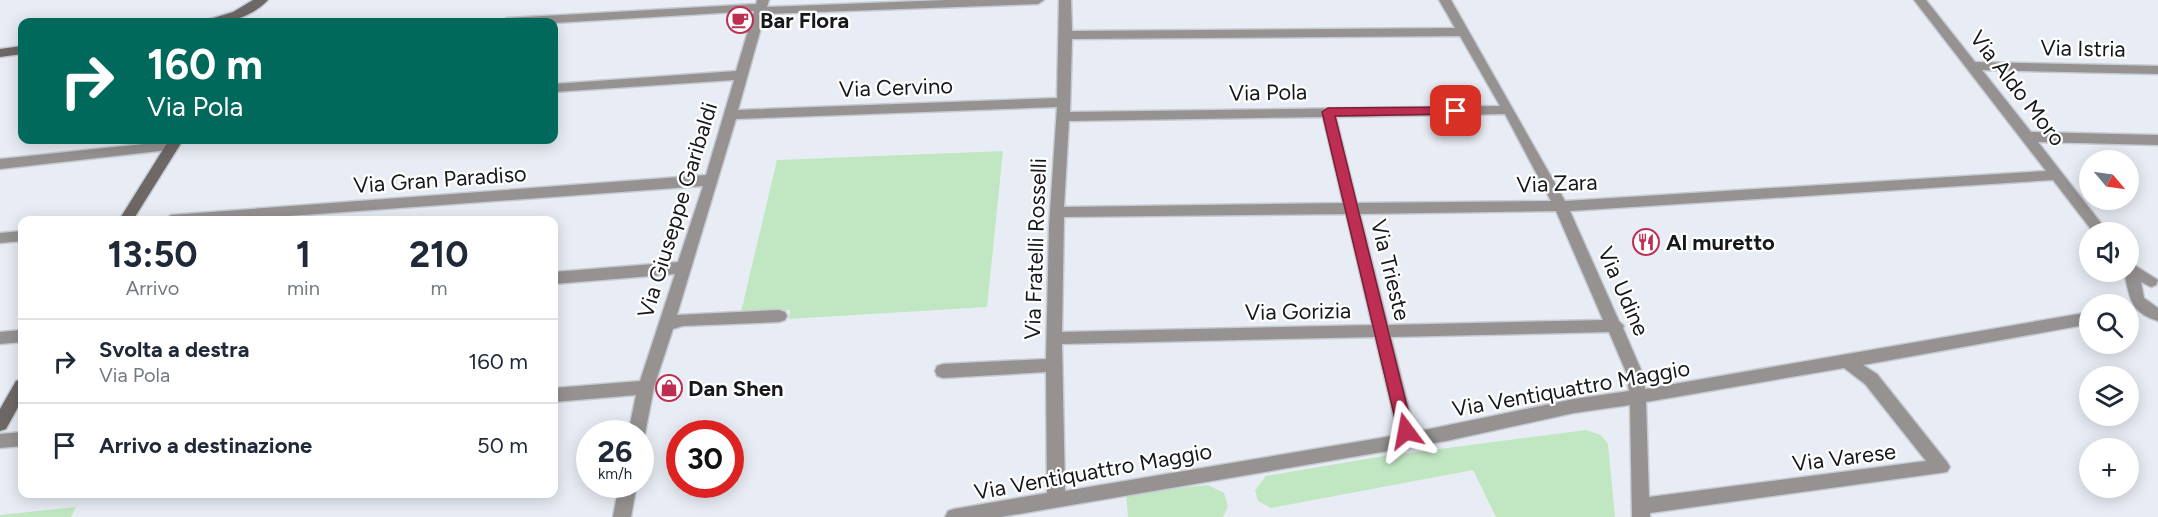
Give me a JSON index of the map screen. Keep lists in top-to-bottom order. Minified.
{"streets":{"street":["Via Istria","Via Cervino","Via Aldo Moro","Via Pola","Via Gran Paradiso","Via Zara","Via Giuseppe Garibaldi","Via Fratelli Rosselli","Via Trieste","Via Udine","Via Gorizia","Via Ventiquattro Maggio","Via Varese"]},"crossings":[["Via Istria","Via Aldo Moro"],["Via Cervino","Via Pola"],["Via Cervino","Via Giuseppe Garibaldi"],["Via Cervino","Via Fratelli Rosselli"],["Via Aldo Moro","Via Zara"],["Via Pola","Via Fratelli Rosselli"],["Via Pola","Via Trieste"],["Via Pola","Via Udine"],["Via Gran Paradiso","Via Giuseppe Garibaldi"],["Via Zara","Via Fratelli Rosselli"],["Via Zara","Via Trieste"],["Via Zara","Via Udine"],["Via Fratelli Rosselli","Via Gorizia"],["Via Fratelli Rosselli","Via Ventiquattro Maggio"],["Via Trieste","Via Gorizia"],["Via Trieste","Via Ventiquattro Maggio"],["Via Udine","Via Gorizia"],["Via Udine","Via Ventiquattro Maggio"],["Via Udine","Via Varese"],["Via Ventiquattro Maggio","Via Varese"]],"places":{"cafe":["Bar Flora"],"restaurant":["Al muretto"],"shop":["Dan Shen"]},"north":"bottom right","page":{"turn":["160 m","Via Pola"],"map_buttons":"+","eta":["13:50","Arrivo","1","min","210","m"],"list":[{"name":"Svolta a destra","note":"Via Pola","value":"160 m"},{"name":"Arrivo a destinazione","value":"50 m"}],"speed":"26 km/h","limit":"30"}}
